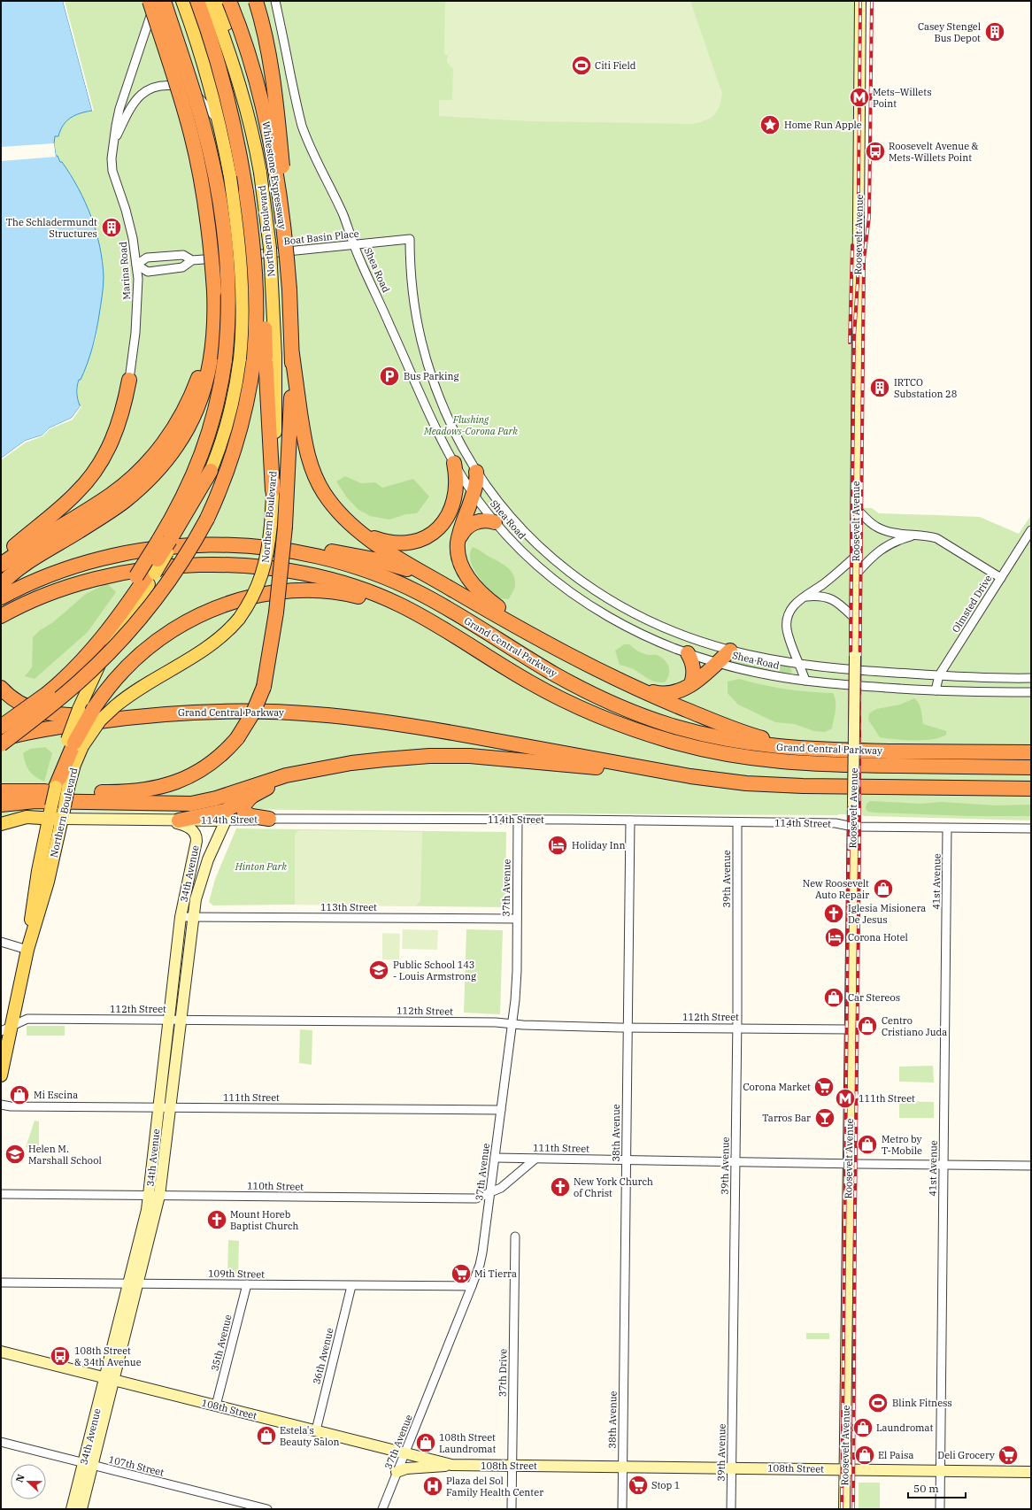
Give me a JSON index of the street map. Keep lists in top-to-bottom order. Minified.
{"streets":{"highway":["Whitestone Expressway","Grand Central Parkway"],"main road":["Northern Boulevard","Roosevelt Avenue","114th Street","34th Avenue","108th Street"],"street":["Boat Basin Place","Shea Road","Marina Road","Olmsted Drive","39th Avenue","41st Avenue","37th Avenue","113th Street","112th Street","111th Street","38th Avenue","110th Street","109th Street","35th Avenue","36th Avenue","37th Drive","107th Street"]},"crossings":[["Northern Boulevard","114th Street"],["Northern Boulevard","112th Street"],["Roosevelt Avenue","114th Street"],["Roosevelt Avenue","112th Street"],["Roosevelt Avenue","111th Street"],["Roosevelt Avenue","108th Street"],["Boat Basin Place","Shea Road"],["Boat Basin Place","Marina Road"],["Shea Road","Olmsted Drive"],["114th Street","34th Avenue"],["114th Street","39th Avenue"],["114th Street","41st Avenue"],["114th Street","37th Avenue"],["114th Street","38th Avenue"],["34th Avenue","113th Street"],["34th Avenue","112th Street"],["34th Avenue","111th Street"],["34th Avenue","110th Street"],["34th Avenue","109th Street"],["34th Avenue","108th Street"],["34th Avenue","107th Street"],["39th Avenue","112th Street"],["39th Avenue","111th Street"],["39th Avenue","108th Street"],["41st Avenue","111th Street"],["41st Avenue","108th Street"],["37th Avenue","113th Street"],["37th Avenue","112th Street"],["37th Avenue","111th Street"],["37th Avenue","110th Street"],["37th Avenue","109th Street"],["37th Avenue","108th Street"],["112th Street","38th Avenue"],["111th Street","38th Avenue"],["111th Street","110th Street"],["38th Avenue","108th Street"],["109th Street","35th Avenue"],["109th Street","36th Avenue"],["35th Avenue","108th Street"],["36th Avenue","108th Street"],["37th Drive","108th Street"]],"parks":["Flushing Meadows-Corona Park","Hinton Park"],"places":{"building":["Casey Stengel Bus Depot","The Schladermundt Structures","IRTCO Substation 28"],"sports":["Citi Field","Blink Fitness"],"metro station":["Mets–Willets Point","111th Street"],"place":["Home Run Apple"],"bus stop":["Roosevelt Avenue & Mets-Willets Point","108th Street & 34th Avenue"],"parking":["Bus Parking"],"hotel":["Holiday Inn","Corona Hotel"],"shop":["New Roosevelt Auto Repair","Car Stereos","Centro Cristiano Juda","Mi Escina","Metro by T-Mobile","Laundromat","Estela's Beauty Salon","108th Street Laundromat","El Paisa"],"church":["Iglesia Misionera De Jesus","New York Church of Christ","Mount Horeb Baptist Church"],"school or university":["Public School 143 - Louis Armstrong","Helen M. Marshall School"],"supermarket":["Corona Market","Mi Tierra","Deli Grocery","Stop 1"],"bar":["Tarros Bar"],"hospital":["Plaza del Sol Family Health Center"]},"scale_bar":"50 m","north":"left"}
